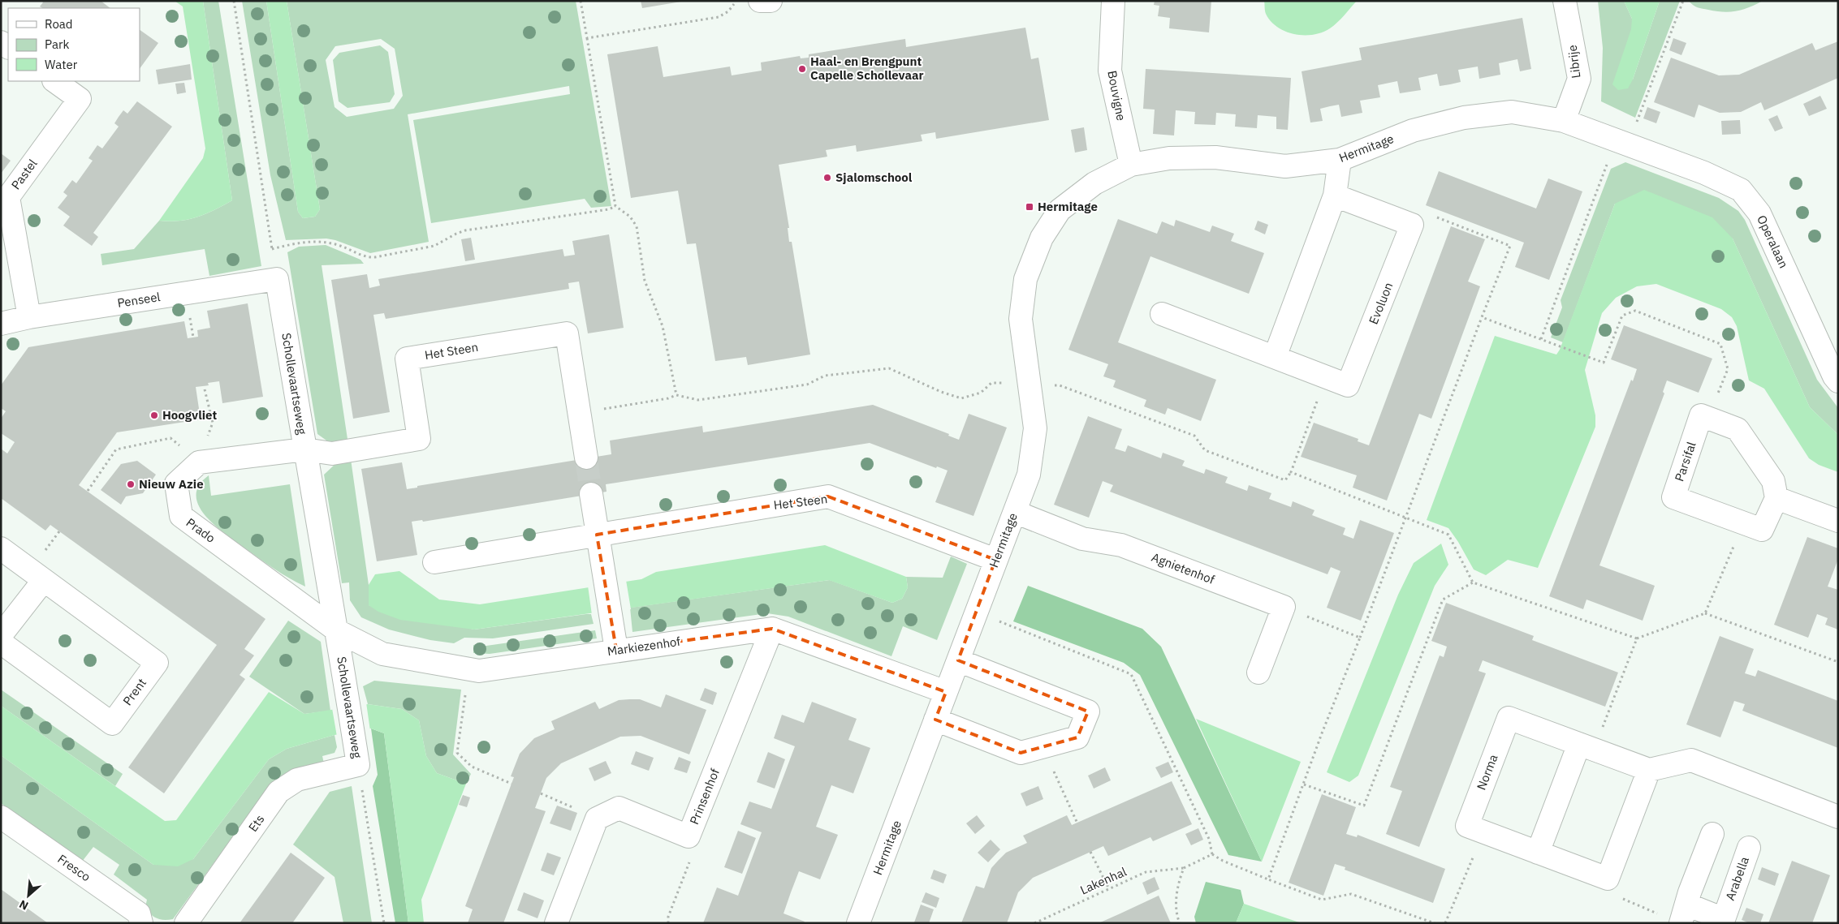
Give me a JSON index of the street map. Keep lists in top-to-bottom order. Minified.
{"streets":{"street":["Librije","Bouvigne","Hermitage","Pastel","Operalaan","Penseel","Evoluon","Het Steen","Schollevaartseweg","Parsifal","Prado","Agnietenhof","Markiezenhof","Prent","Norma","Prinsenhof","Ets","Fresco","Arabella"],"path":["Lakenhal"]},"crossings":[["Librije","Hermitage"],["Librije","Operalaan"],["Bouvigne","Hermitage"],["Hermitage","Operalaan"],["Hermitage","Het Steen"],["Hermitage","Agnietenhof"],["Hermitage","Markiezenhof"],["Pastel","Penseel"],["Penseel","Schollevaartseweg"],["Het Steen","Schollevaartseweg"],["Schollevaartseweg","Prado"],["Schollevaartseweg","Markiezenhof"],["Schollevaartseweg","Ets"],["Prado","Markiezenhof"],["Markiezenhof","Prinsenhof"]],"places":{"other":["Haal- en Brengpunt Capelle Schollevaar","Sjalomschool","Hoogvliet","Nieuw Azie"],"transit":["Hermitage"]},"legend":["Road","Park","Water"],"north":"bottom left"}
